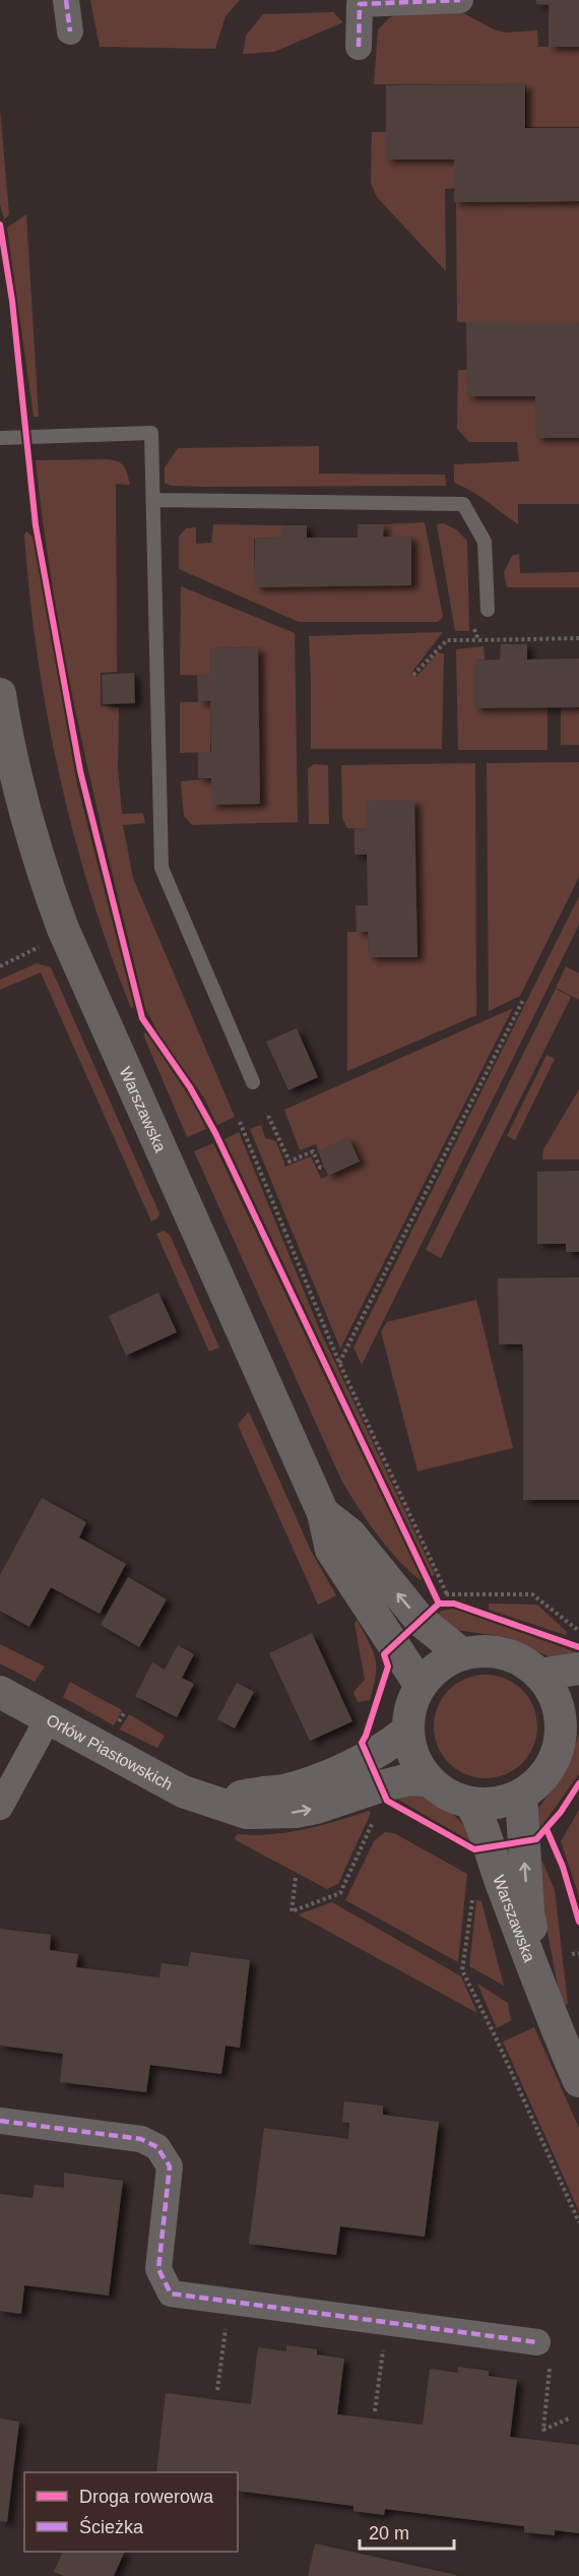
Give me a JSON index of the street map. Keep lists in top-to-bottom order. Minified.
{"streets":{"street":["Warszawska","Orłów Piastowskich"]},"crossings":[["Warszawska","Orłów Piastowskich"]],"legend":["Droga rowerowa","Ścieżka"],"scale_bar":"20 m"}
